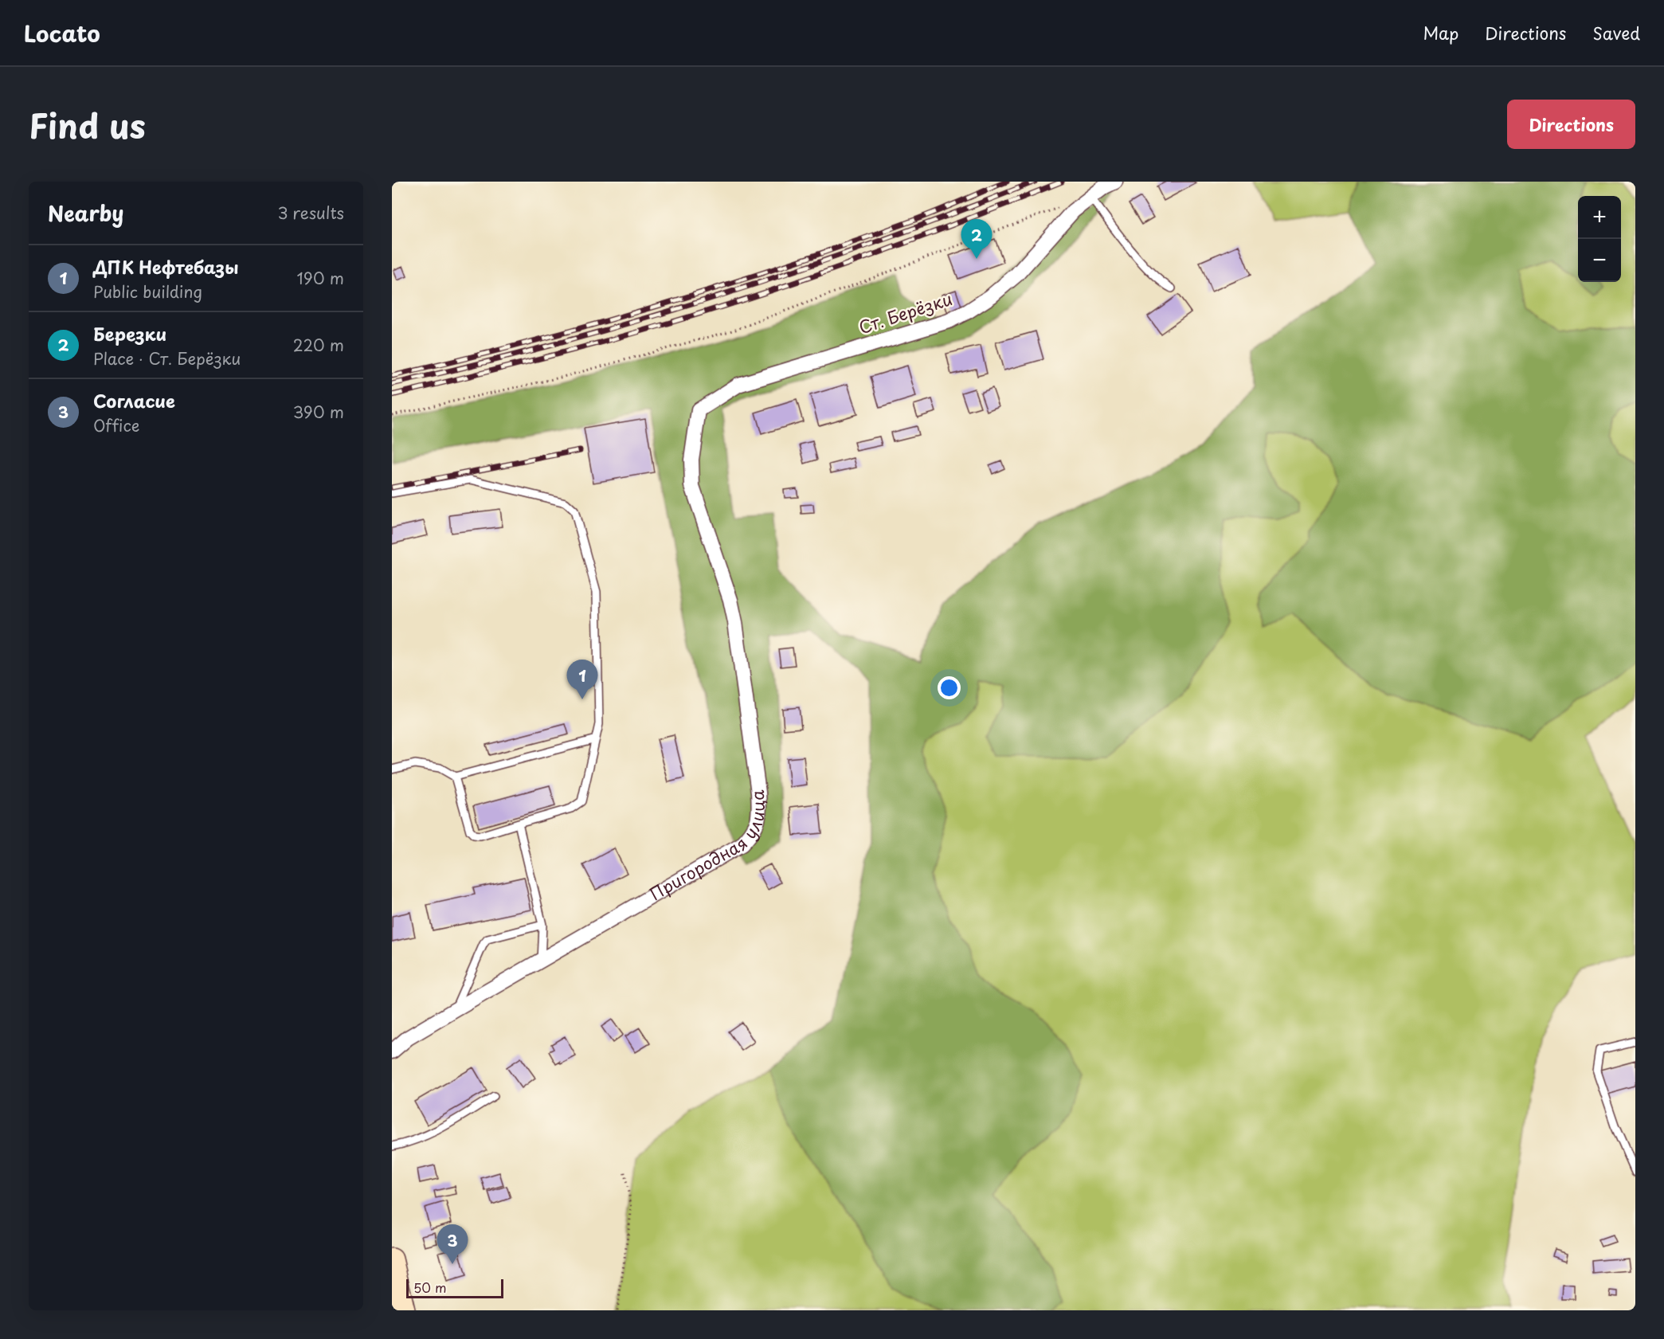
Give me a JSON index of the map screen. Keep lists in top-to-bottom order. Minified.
{"streets":{"street":["Ст. Берёзки","Пригородная улица"]},"crossings":[["Ст. Берёзки","Пригородная улица"]],"scale_bar":"50 m","page":{"header":"Locato","nav":["Map","Directions","Saved"],"title":"Find us","buttons":"Directions","heading":["Nearby","3 results"],"map_buttons":["+","−"],"pins":["2","1","3"],"list":[{"mark":"1","name":"ДПК Нефтебазы","note":"Public building","value":"190 m"},{"mark":"2","name":"Березки","note":"Place · Ст. Берёзки","value":"220 m"},{"mark":"3","name":"Согласие","note":"Office","value":"390 m"}],"scale":"50 m"}}
